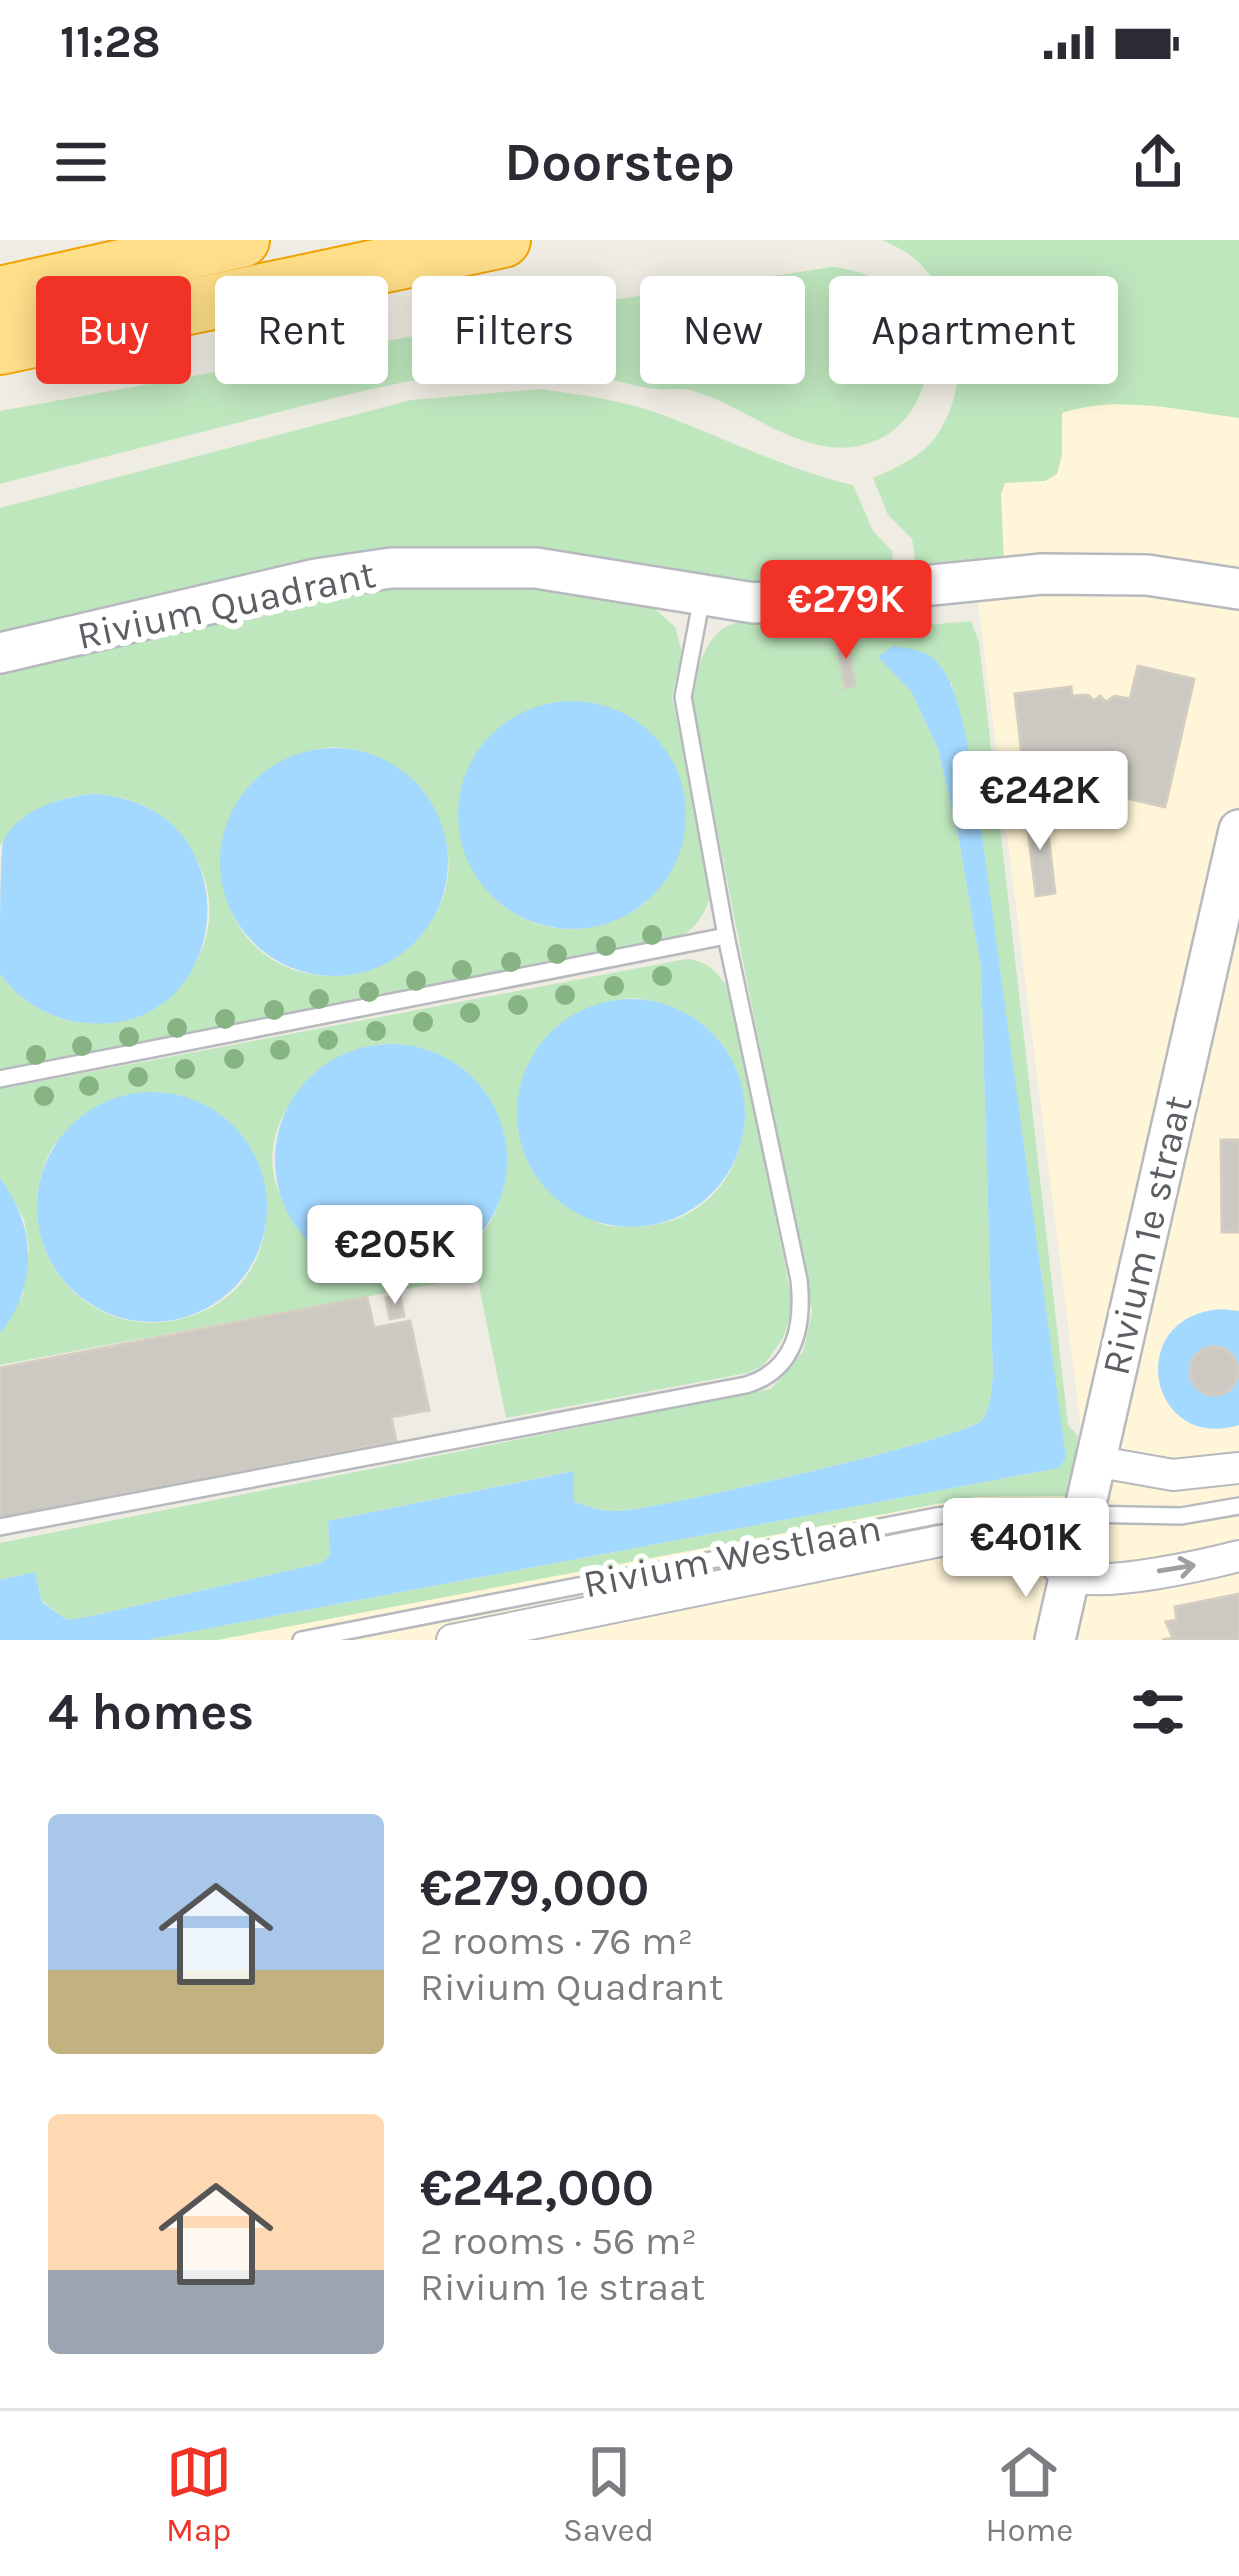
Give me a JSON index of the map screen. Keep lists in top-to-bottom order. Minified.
{"streets":{"street":["Rivium Quadrant","Rivium 1e straat","Rivium Westlaan"]},"crossings":[["Rivium 1e straat","Rivium Westlaan"]],"page":{"status":"11:28","header":"Doorstep","chip":["Buy","Rent","Filters","New","Apartment"],"price":["€279K","€242K","€205K","€401K"],"heading":"4 homes","list":[{"name":"€279,000","note":"2 rooms · 76 m² · Rivium Quadrant"},{"name":"€242,000","note":"2 rooms · 56 m² · Rivium 1e straat"}],"tabs":["Map","Saved","Home"]}}
